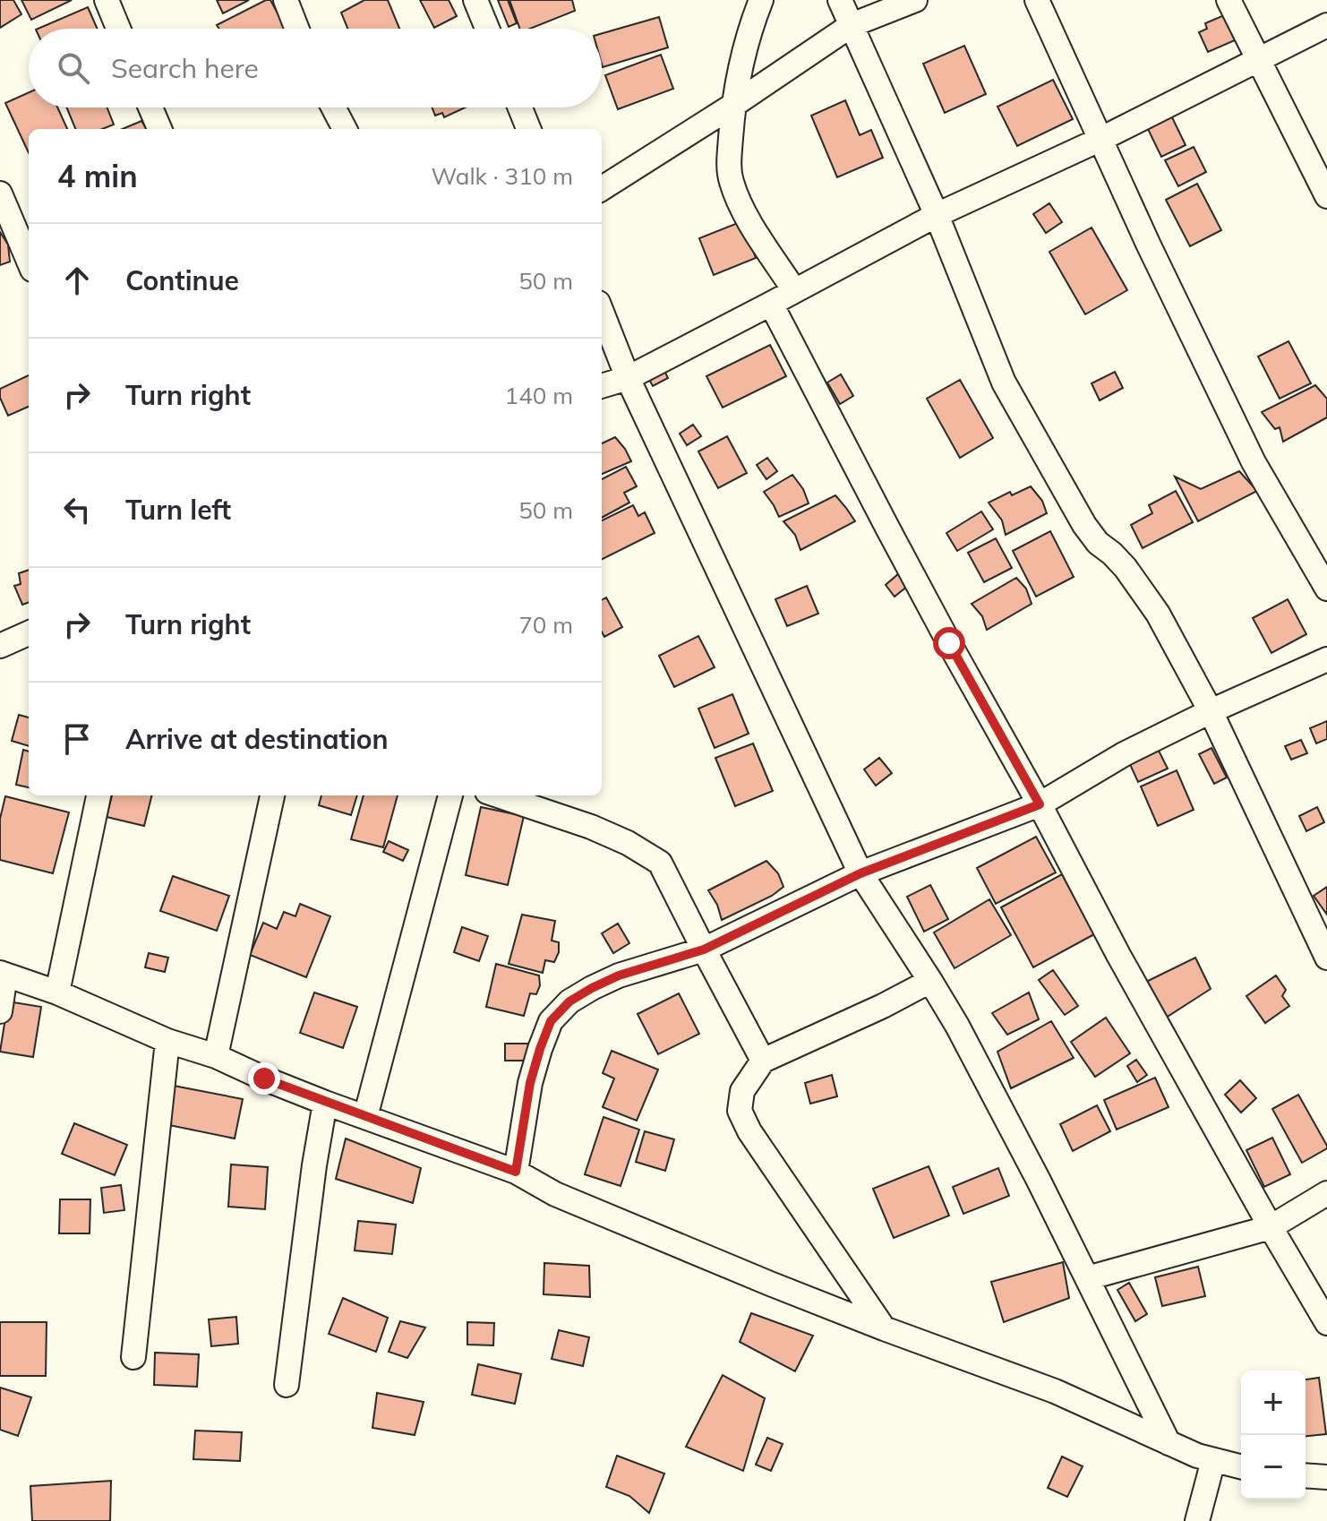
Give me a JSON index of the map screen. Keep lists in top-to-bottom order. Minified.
{"page":{"search":"Search here","heading":["4 min","Walk · 310 m"],"list":[["Continue","50 m"],["Turn right","140 m"],["Turn left","50 m"],["Turn right","70 m"],"Arrive at destination"],"map_buttons":["+","−"]}}
